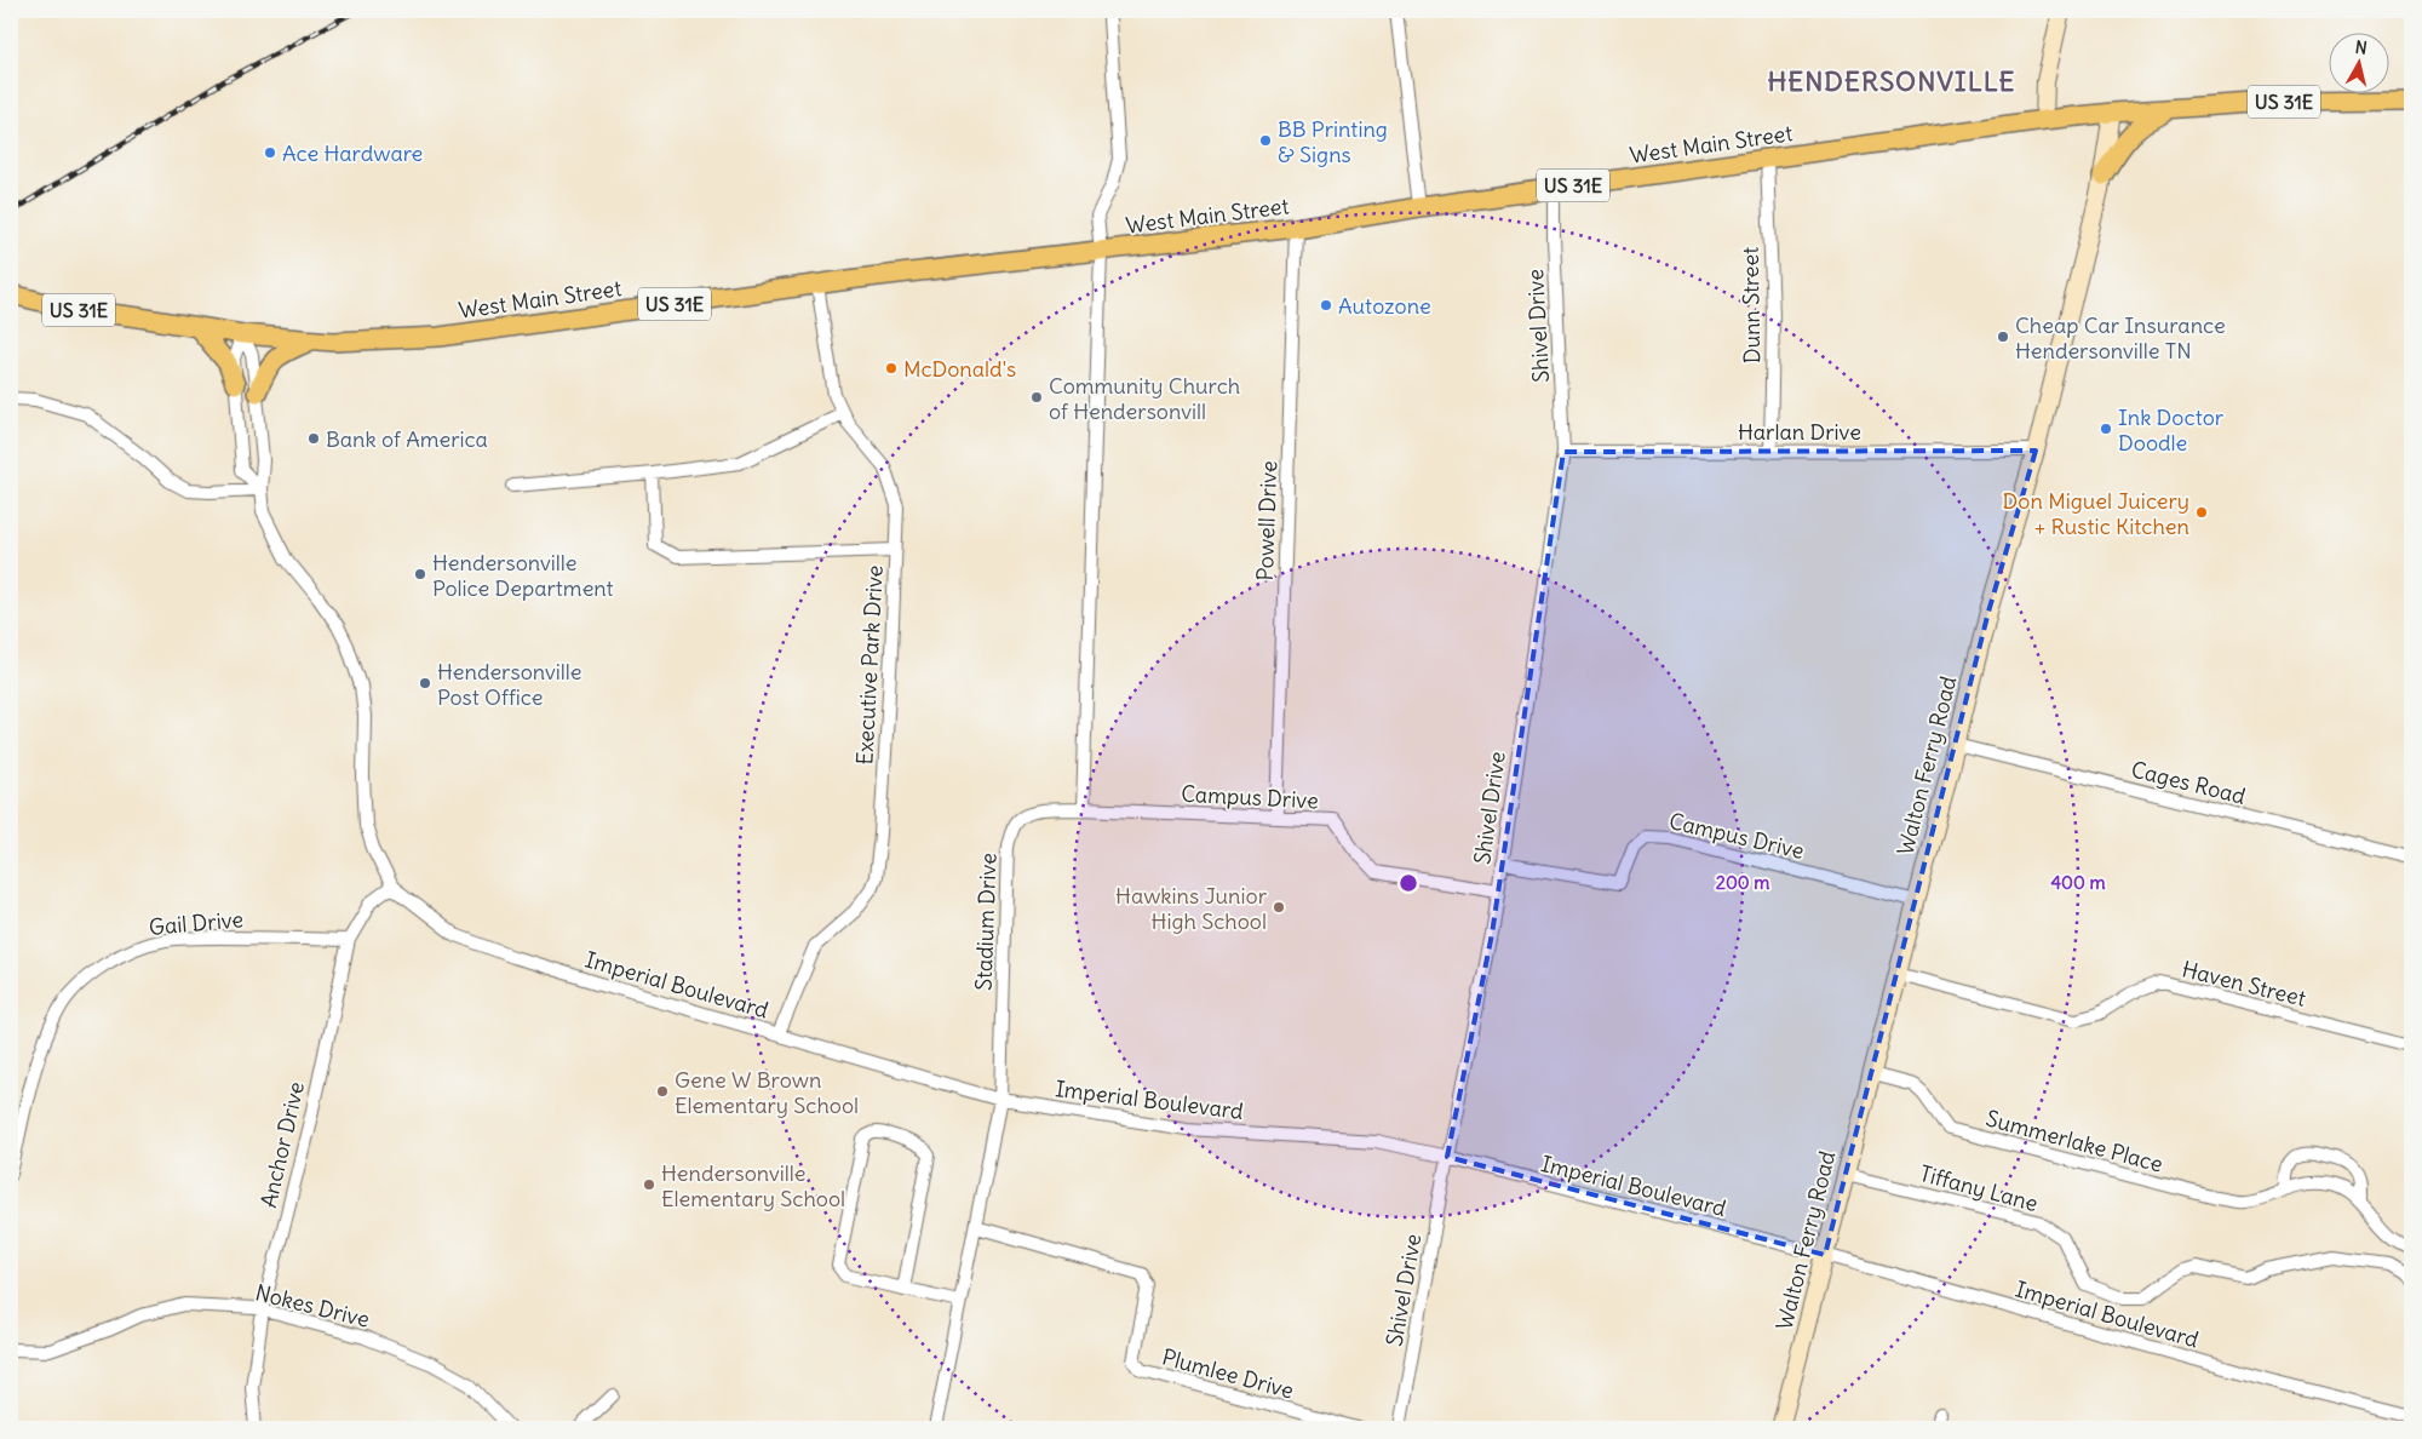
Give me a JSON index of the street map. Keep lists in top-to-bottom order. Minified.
{"streets":{"main road":["US 31E","West Main Street"],"street":["Dunn Street","Shivel Drive","Harlan Drive","Powell Drive","Executive Park Drive","Walton Ferry Road","Cages Road","Campus Drive","Stadium Drive","Gail Drive","Haven Street","Imperial Boulevard","Summerlake Place","Anchor Drive","Tiffany Lane","Nokes Drive","Plumlee Drive"]},"crossings":[["West Main Street","Dunn Street"],["West Main Street","Shivel Drive"],["West Main Street","Powell Drive"],["West Main Street","Executive Park Drive"],["West Main Street","Walton Ferry Road"],["West Main Street","Imperial Boulevard"],["Dunn Street","Harlan Drive"],["Shivel Drive","Harlan Drive"],["Shivel Drive","Campus Drive"],["Shivel Drive","Imperial Boulevard"],["Harlan Drive","Walton Ferry Road"],["Powell Drive","Campus Drive"],["Executive Park Drive","Imperial Boulevard"],["Walton Ferry Road","Cages Road"],["Walton Ferry Road","Campus Drive"],["Walton Ferry Road","Haven Street"],["Walton Ferry Road","Imperial Boulevard"],["Walton Ferry Road","Summerlake Place"],["Walton Ferry Road","Tiffany Lane"],["Campus Drive","Stadium Drive"],["Stadium Drive","Imperial Boulevard"],["Stadium Drive","Plumlee Drive"],["Gail Drive","Anchor Drive"],["Imperial Boulevard","Anchor Drive"],["Anchor Drive","Nokes Drive"]],"districts":["HENDERSONVILLE"],"places":["BB Printing & Signs","Ace Hardware","Autozone","Cheap Car Insurance Hendersonville TN","McDonald's","Community Church of Hendersonvill","Ink Doctor Doodle","Bank of America","Don Miguel Juicery + Rustic Kitchen","Hendersonville Police Department","Hendersonville Post Office","Hawkins Junior High School","Gene W Brown Elementary School","Hendersonville Elementary School"],"north":"top","rings":["200 m","400 m"]}
